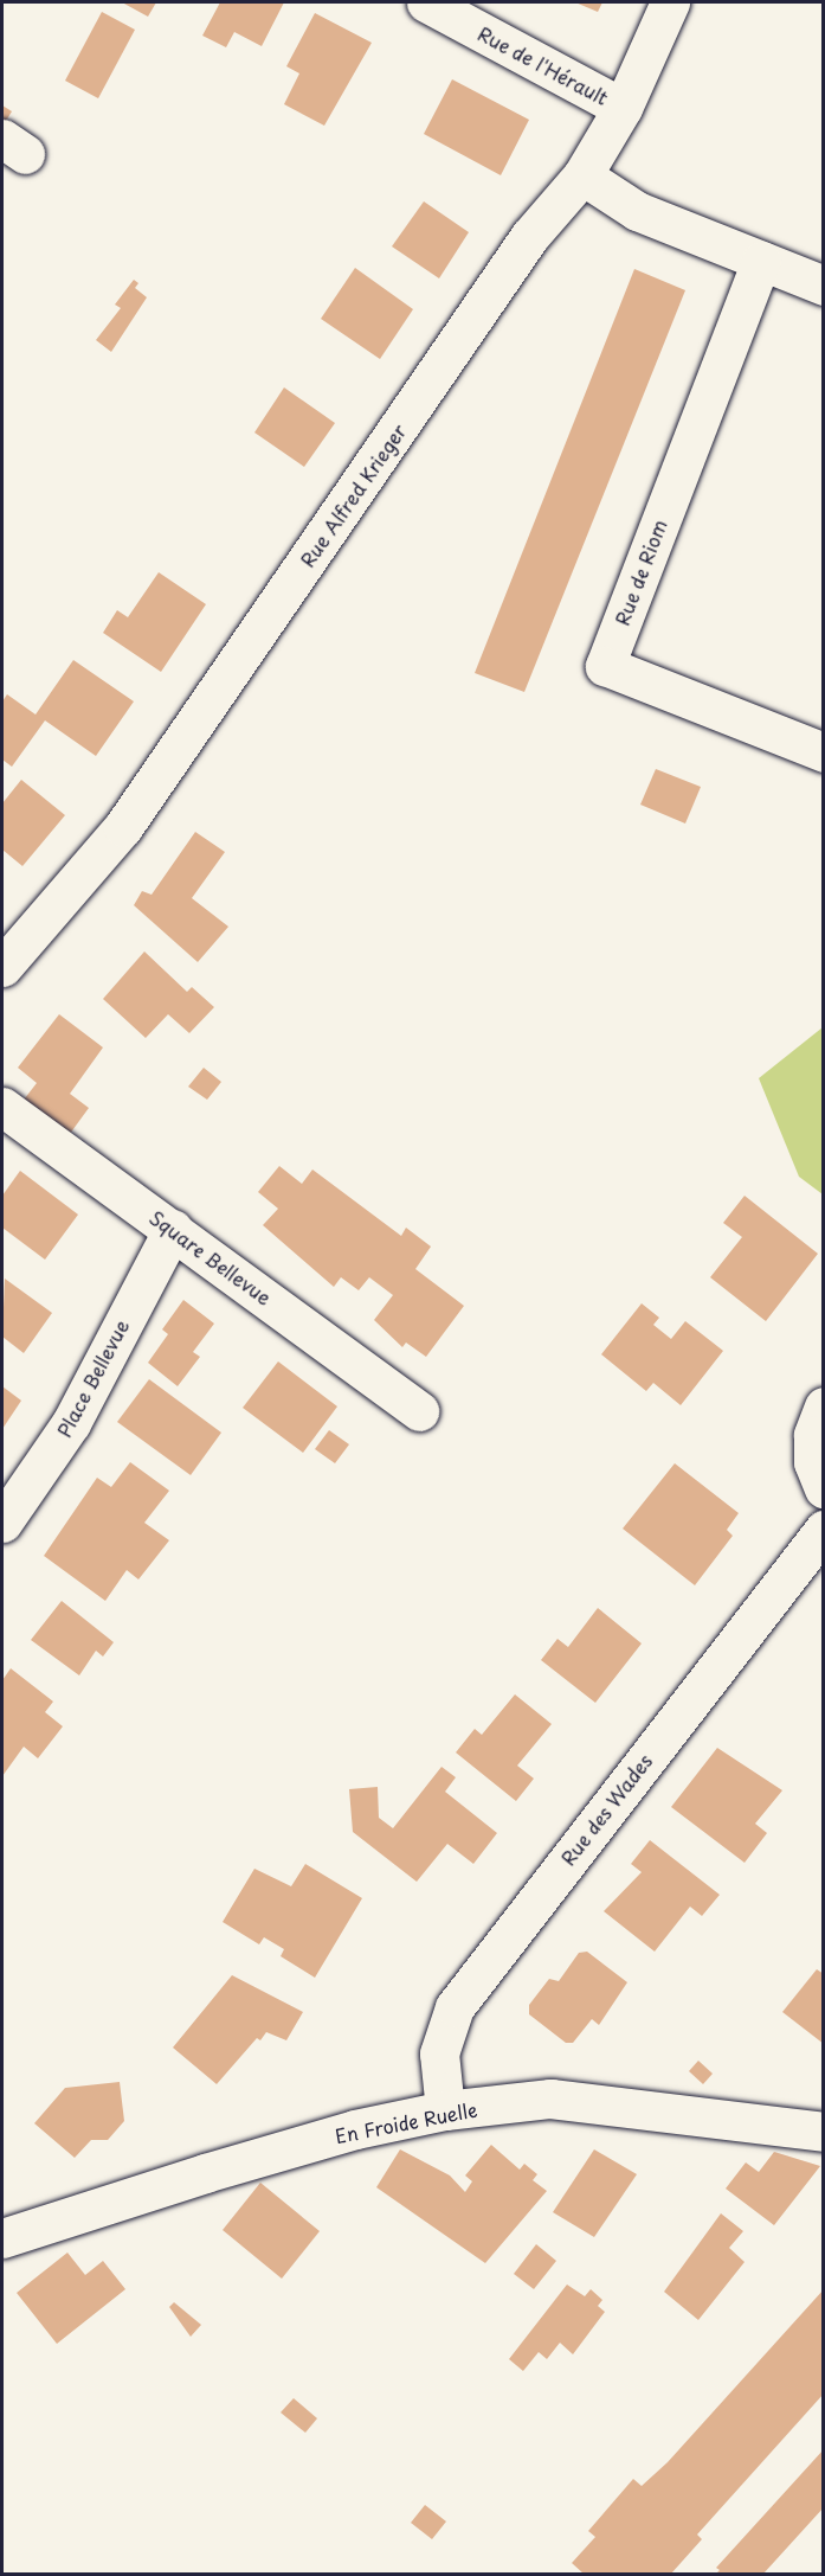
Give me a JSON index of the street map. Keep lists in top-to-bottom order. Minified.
{"streets":{"street":["Rue de l'Hérault","Rue Alfred Krieger","Rue de Riom","Square Bellevue","Place Bellevue","Rue des Wades","En Froide Ruelle"]},"crossings":[["Rue de l'Hérault","Rue Alfred Krieger"],["Square Bellevue","Place Bellevue"],["Rue des Wades","En Froide Ruelle"]]}
